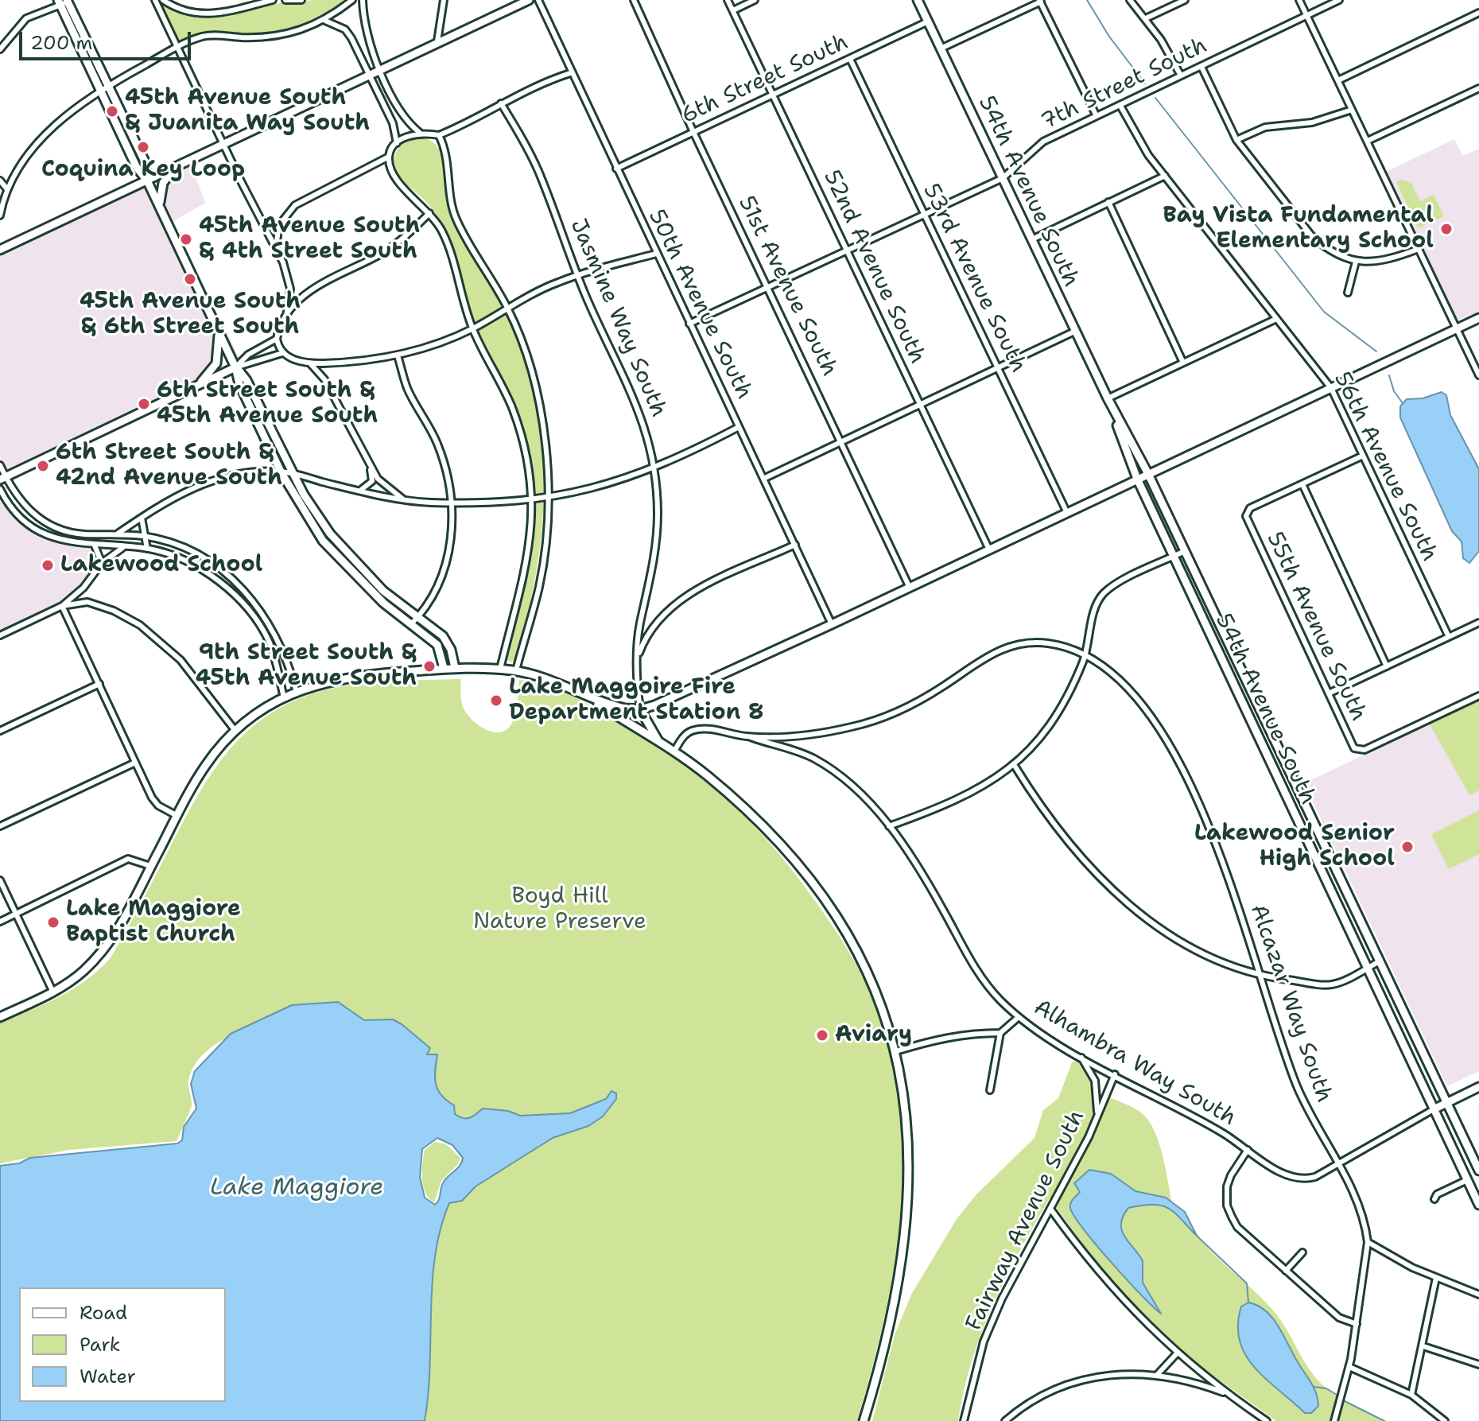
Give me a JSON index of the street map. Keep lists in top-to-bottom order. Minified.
{"streets":{"street":["6th Street South","7th Street South","54th Avenue South","52nd Avenue South","53rd Avenue South","51st Avenue South","50th Avenue South","Jasmine Way South","56th Avenue South","55th Avenue South","Alcazar Way South","Alhambra Way South","Fairway Avenue South"]},"crossings":[["6th Street South","54th Avenue South"],["6th Street South","52nd Avenue South"],["6th Street South","53rd Avenue South"],["6th Street South","51st Avenue South"],["6th Street South","50th Avenue South"],["7th Street South","54th Avenue South"],["7th Street South","52nd Avenue South"],["7th Street South","53rd Avenue South"],["7th Street South","51st Avenue South"],["7th Street South","50th Avenue South"],["7th Street South","56th Avenue South"],["54th Avenue South","Alhambra Way South"],["Alcazar Way South","Alhambra Way South"],["Alhambra Way South","Fairway Avenue South"]],"water":["Lake Maggiore"],"parks":["Boyd Hill Nature Preserve"],"places":["45th Avenue South & Juanita Way South","Coquina Key Loop","Bay Vista Fundamental Elementary School","45th Avenue South & 4th Street South","45th Avenue South & 6th Street South","6th Street South & 45th Avenue South","6th Street South & 42nd Avenue South","Lakewood School","9th Street South & 45th Avenue South","Lake Maggoire Fire Department Station 8","Lakewood Senior High School","Lake Maggiore Baptist Church","Aviary"],"legend":["Road","Park","Water"],"scale_bar":"200 m"}
